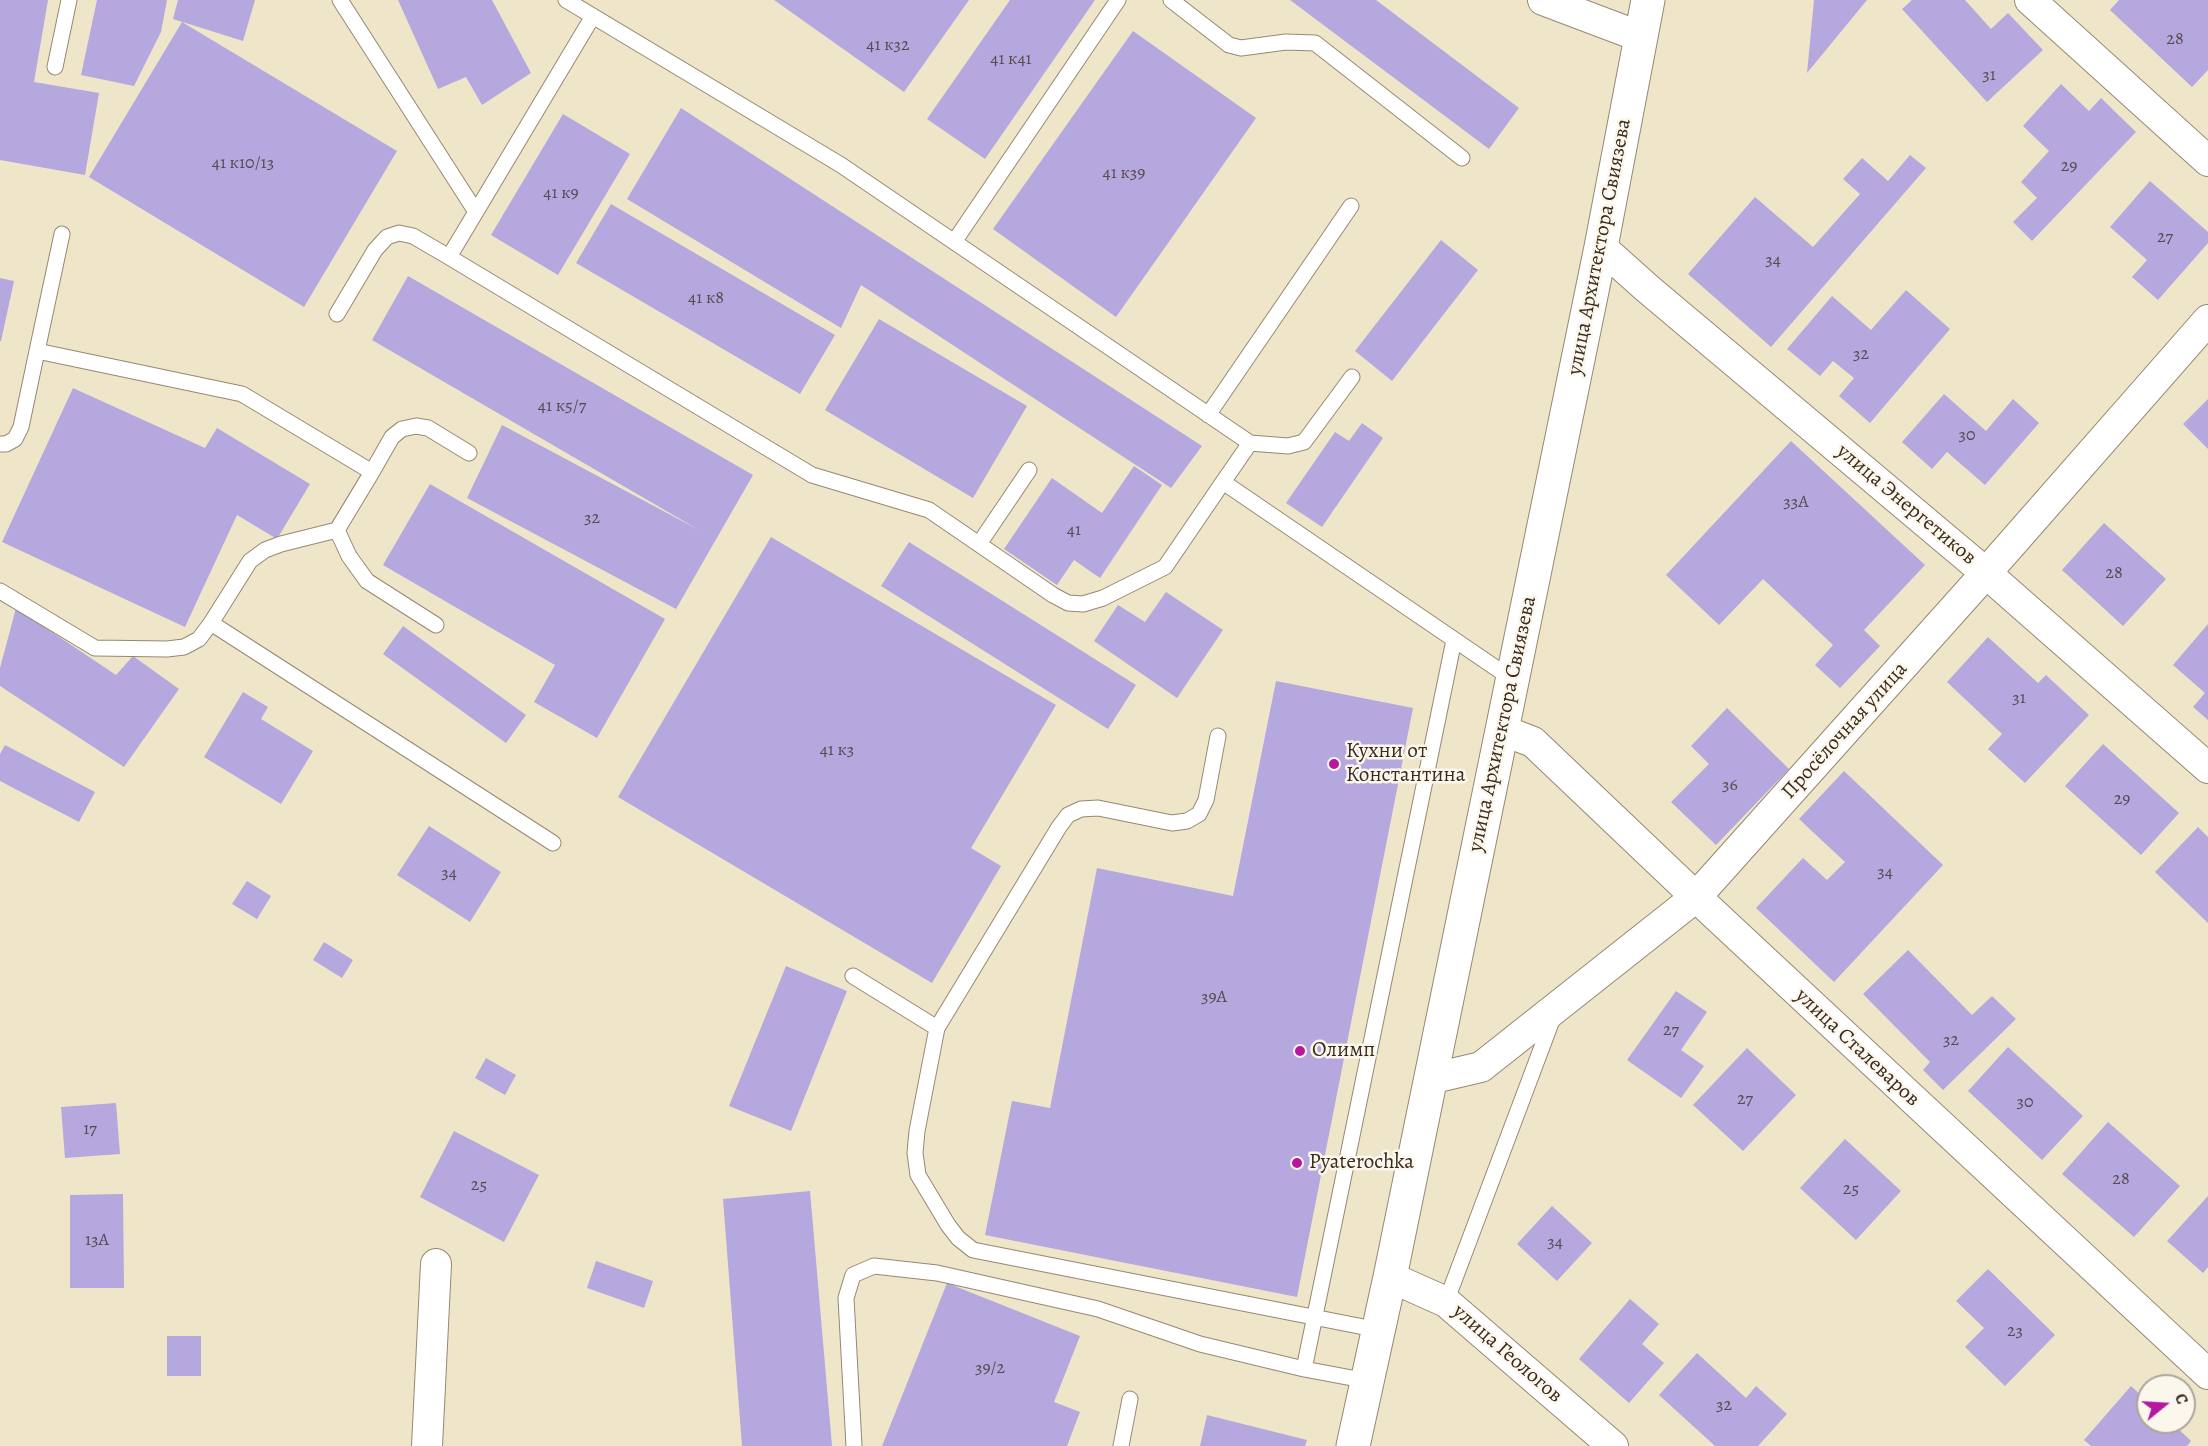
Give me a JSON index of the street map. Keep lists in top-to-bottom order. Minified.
{"streets":{"main road":["улица Архитектора Свиязева"],"street":["улица Энергетиков","Просёлочная улица","улица Сталеваров","улица Геологов"]},"crossings":[["улица Архитектора Свиязева","улица Энергетиков"],["улица Архитектора Свиязева","Просёлочная улица"],["улица Архитектора Свиязева","улица Сталеваров"],["улица Архитектора Свиязева","улица Геологов"],["улица Энергетиков","Просёлочная улица"],["Просёлочная улица","улица Сталеваров"]],"places":["Кухни от Константина","Олимп","Pyaterochka"],"house_numbers":["28","41 к32","41 к41","31","41 к10/13","29","41 к39","41 к9","27","34","41 к8","32","41 к5/7","30","33А","32","41","28","31","41 к3","36","29","34","34","39А","27","32","27","30","17","28","25","25","13А","34","23","39/2","32"],"north":"right"}
